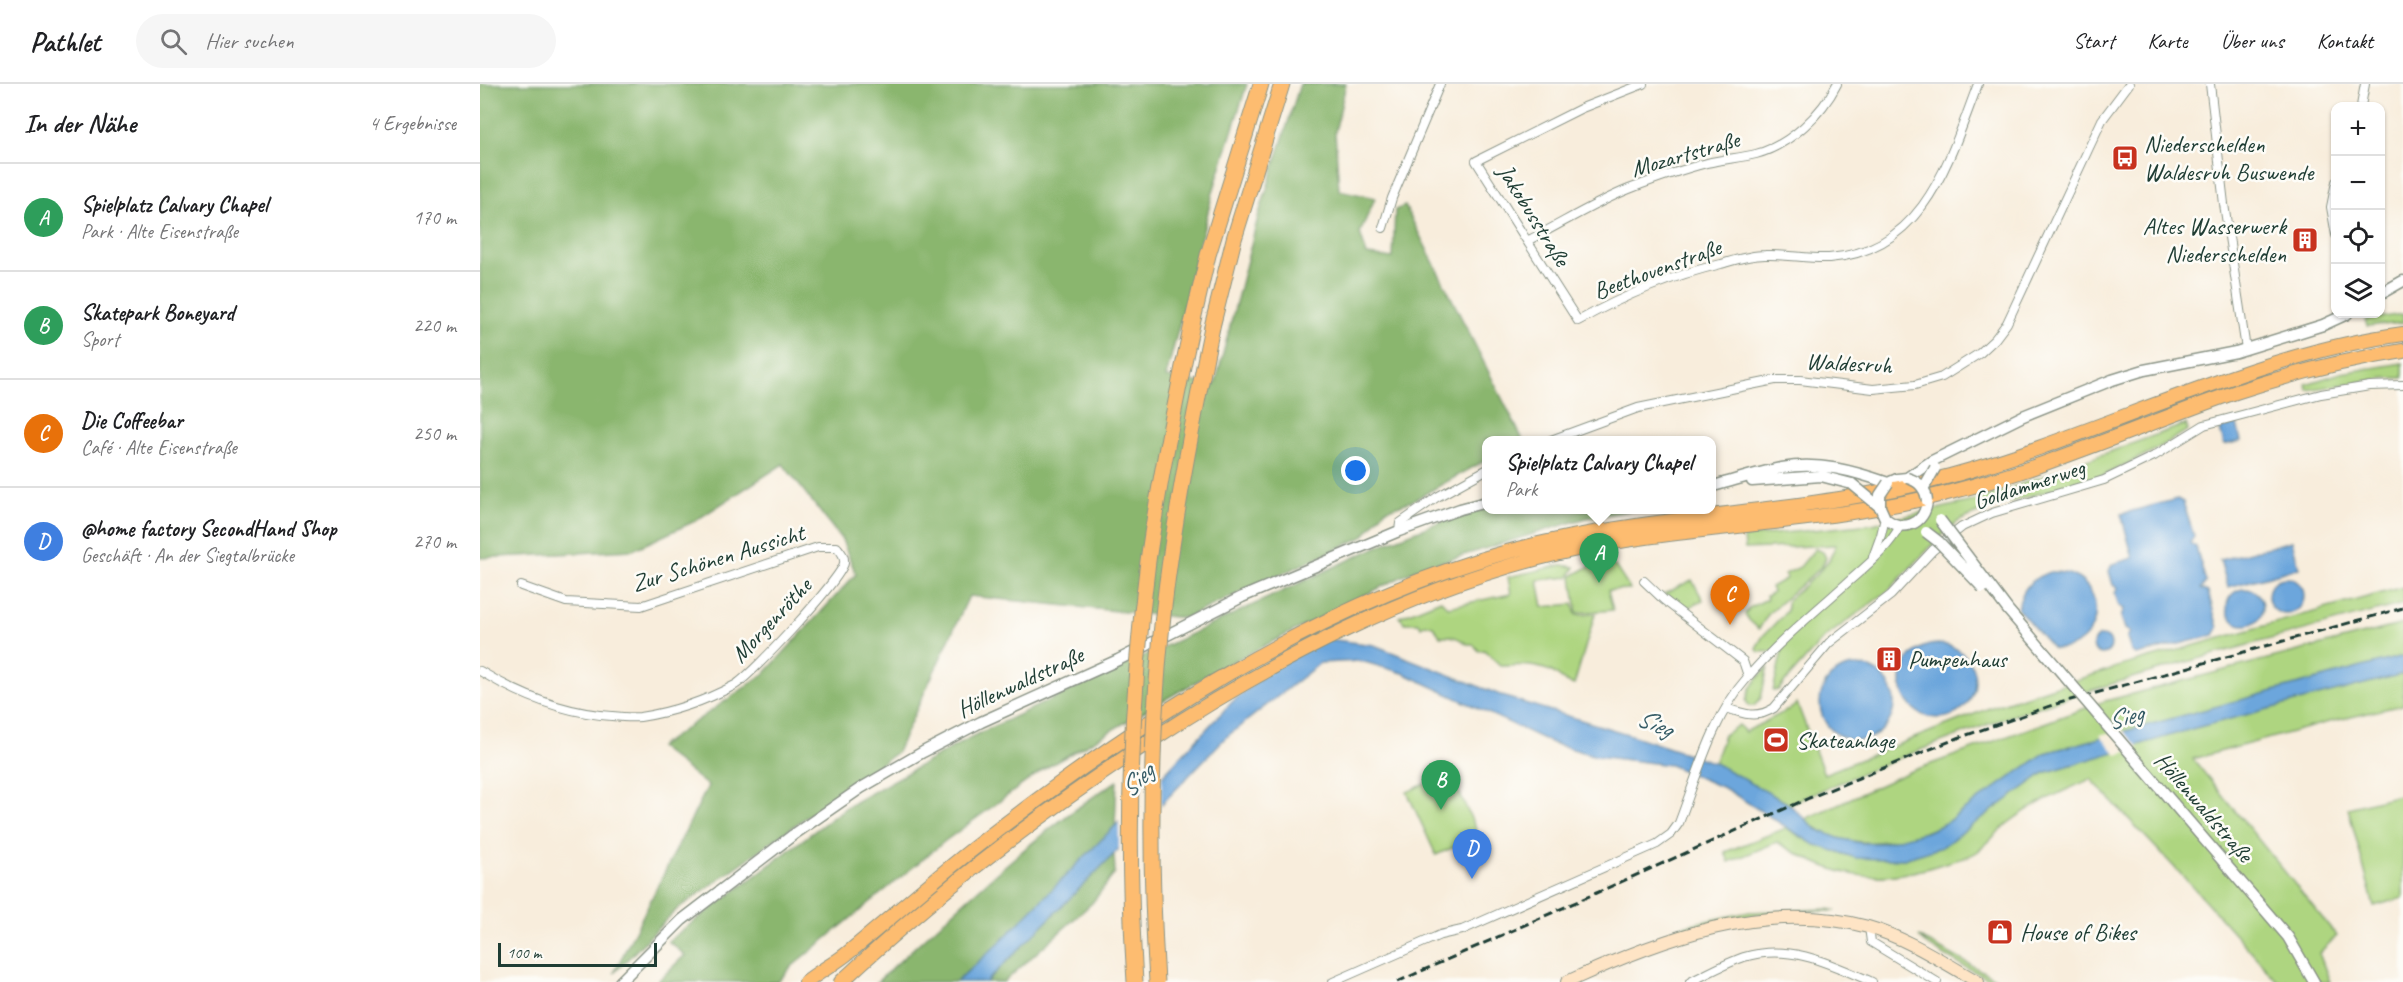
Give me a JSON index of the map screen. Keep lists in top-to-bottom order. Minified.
{"streets":{"street":["Mozartstraße","Jakobusstraße","Beethovenstraße","Waldesruh","Goldammerweg","Zur Schönen Aussicht","Morgenröthe","Höllenwaldstraße"]},"crossings":[["Mozartstraße","Jakobusstraße"],["Jakobusstraße","Beethovenstraße"],["Zur Schönen Aussicht","Morgenröthe"]],"water":["Sieg"],"places":{"bus stop":["Niederschelden Waldesruh Buswende"],"building":["Altes Wasserwerk Niederschelden","Pumpenhaus"],"sports":["Skateanlage"],"shop":["House of Bikes"]},"scale_bar":"100 m","page":{"header":"Pathlet","search":"Hier suchen","nav":["Start","Karte","Über uns","Kontakt"],"heading":["In der Nähe","4 Ergebnisse"],"map_buttons":["+","−"],"list":[{"mark":"A","name":"Spielplatz Calvary Chapel","note":"Park · Alte Eisenstraße","value":"170 m"},{"mark":"B","name":"Skatepark Boneyard","note":"Sport","value":"220 m"},{"mark":"C","name":"Die Coffeebar","note":"Café · Alte Eisenstraße","value":"250 m"},{"mark":"D","name":"@home factory SecondHand Shop","note":"Geschäft · An der Siegtalbrücke","value":"270 m"}],"popup":["Spielplatz Calvary Chapel","Park"],"pins":["A","C","B","D"],"scale":"100 m"}}
